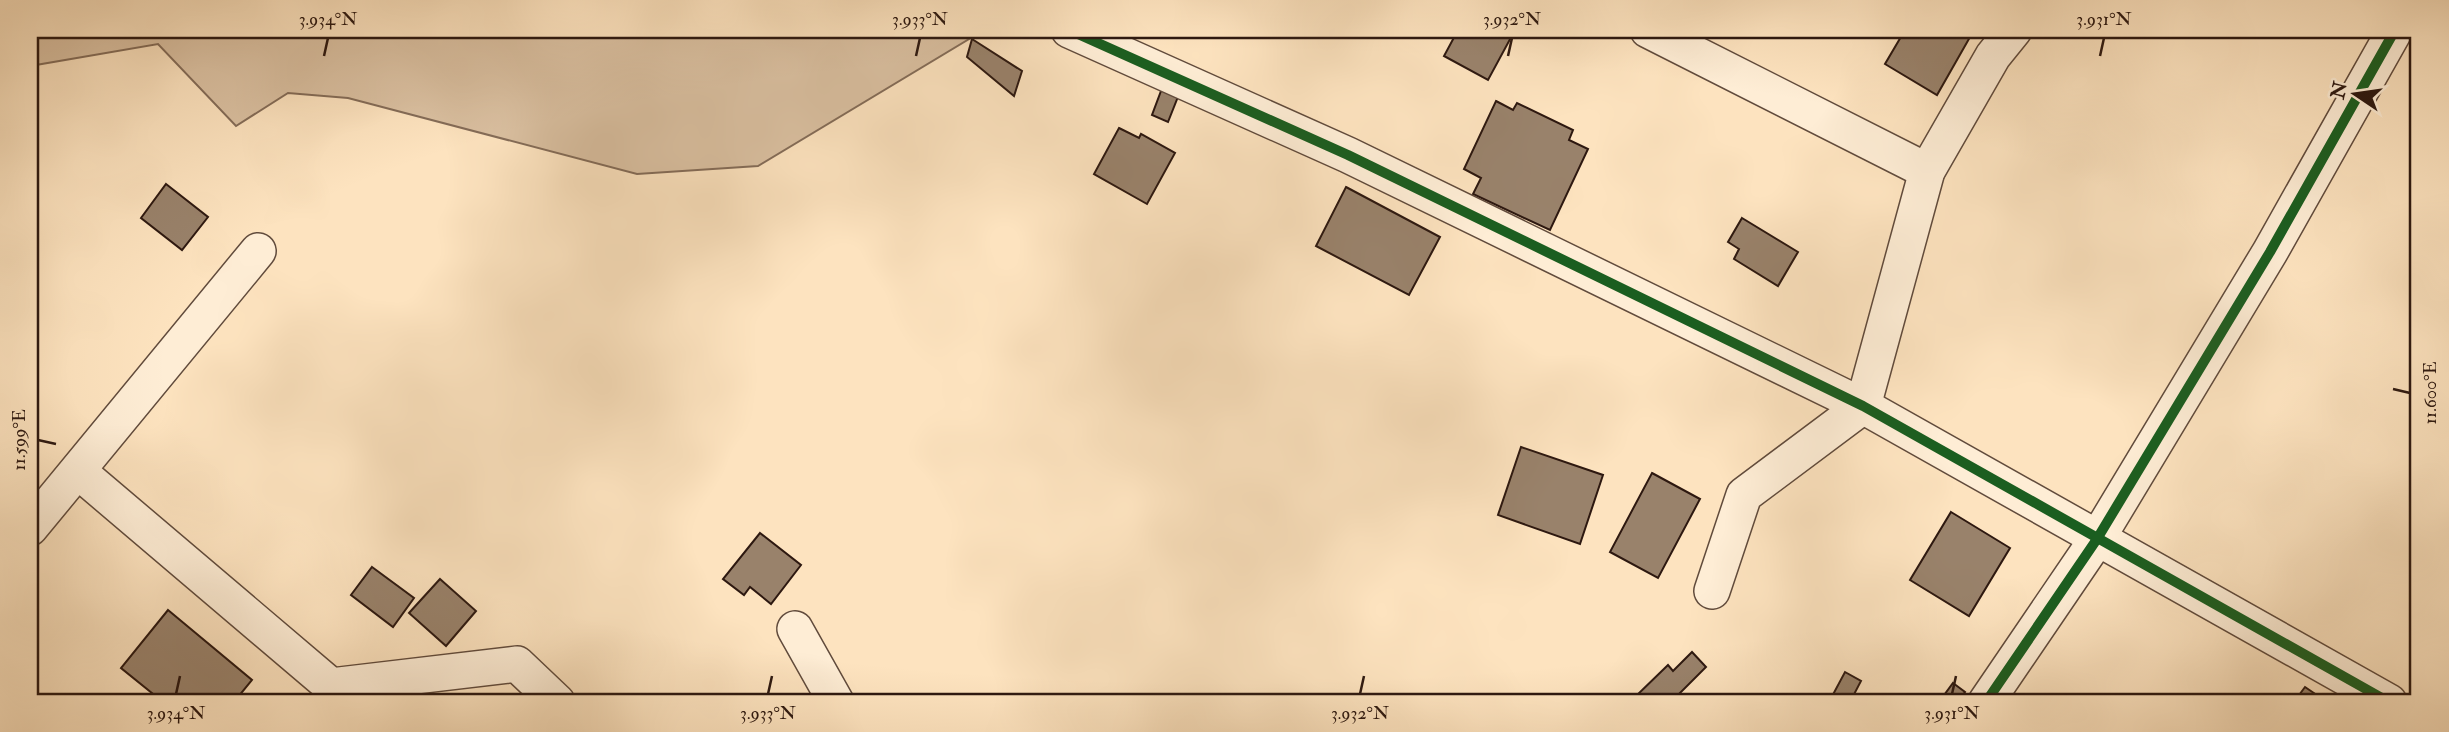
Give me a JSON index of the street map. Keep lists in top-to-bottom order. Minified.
{"north":"left","coordinates":["3.934°N","3.933°N","3.932°N","3.931°N","11.600°E","11.599°E"]}
